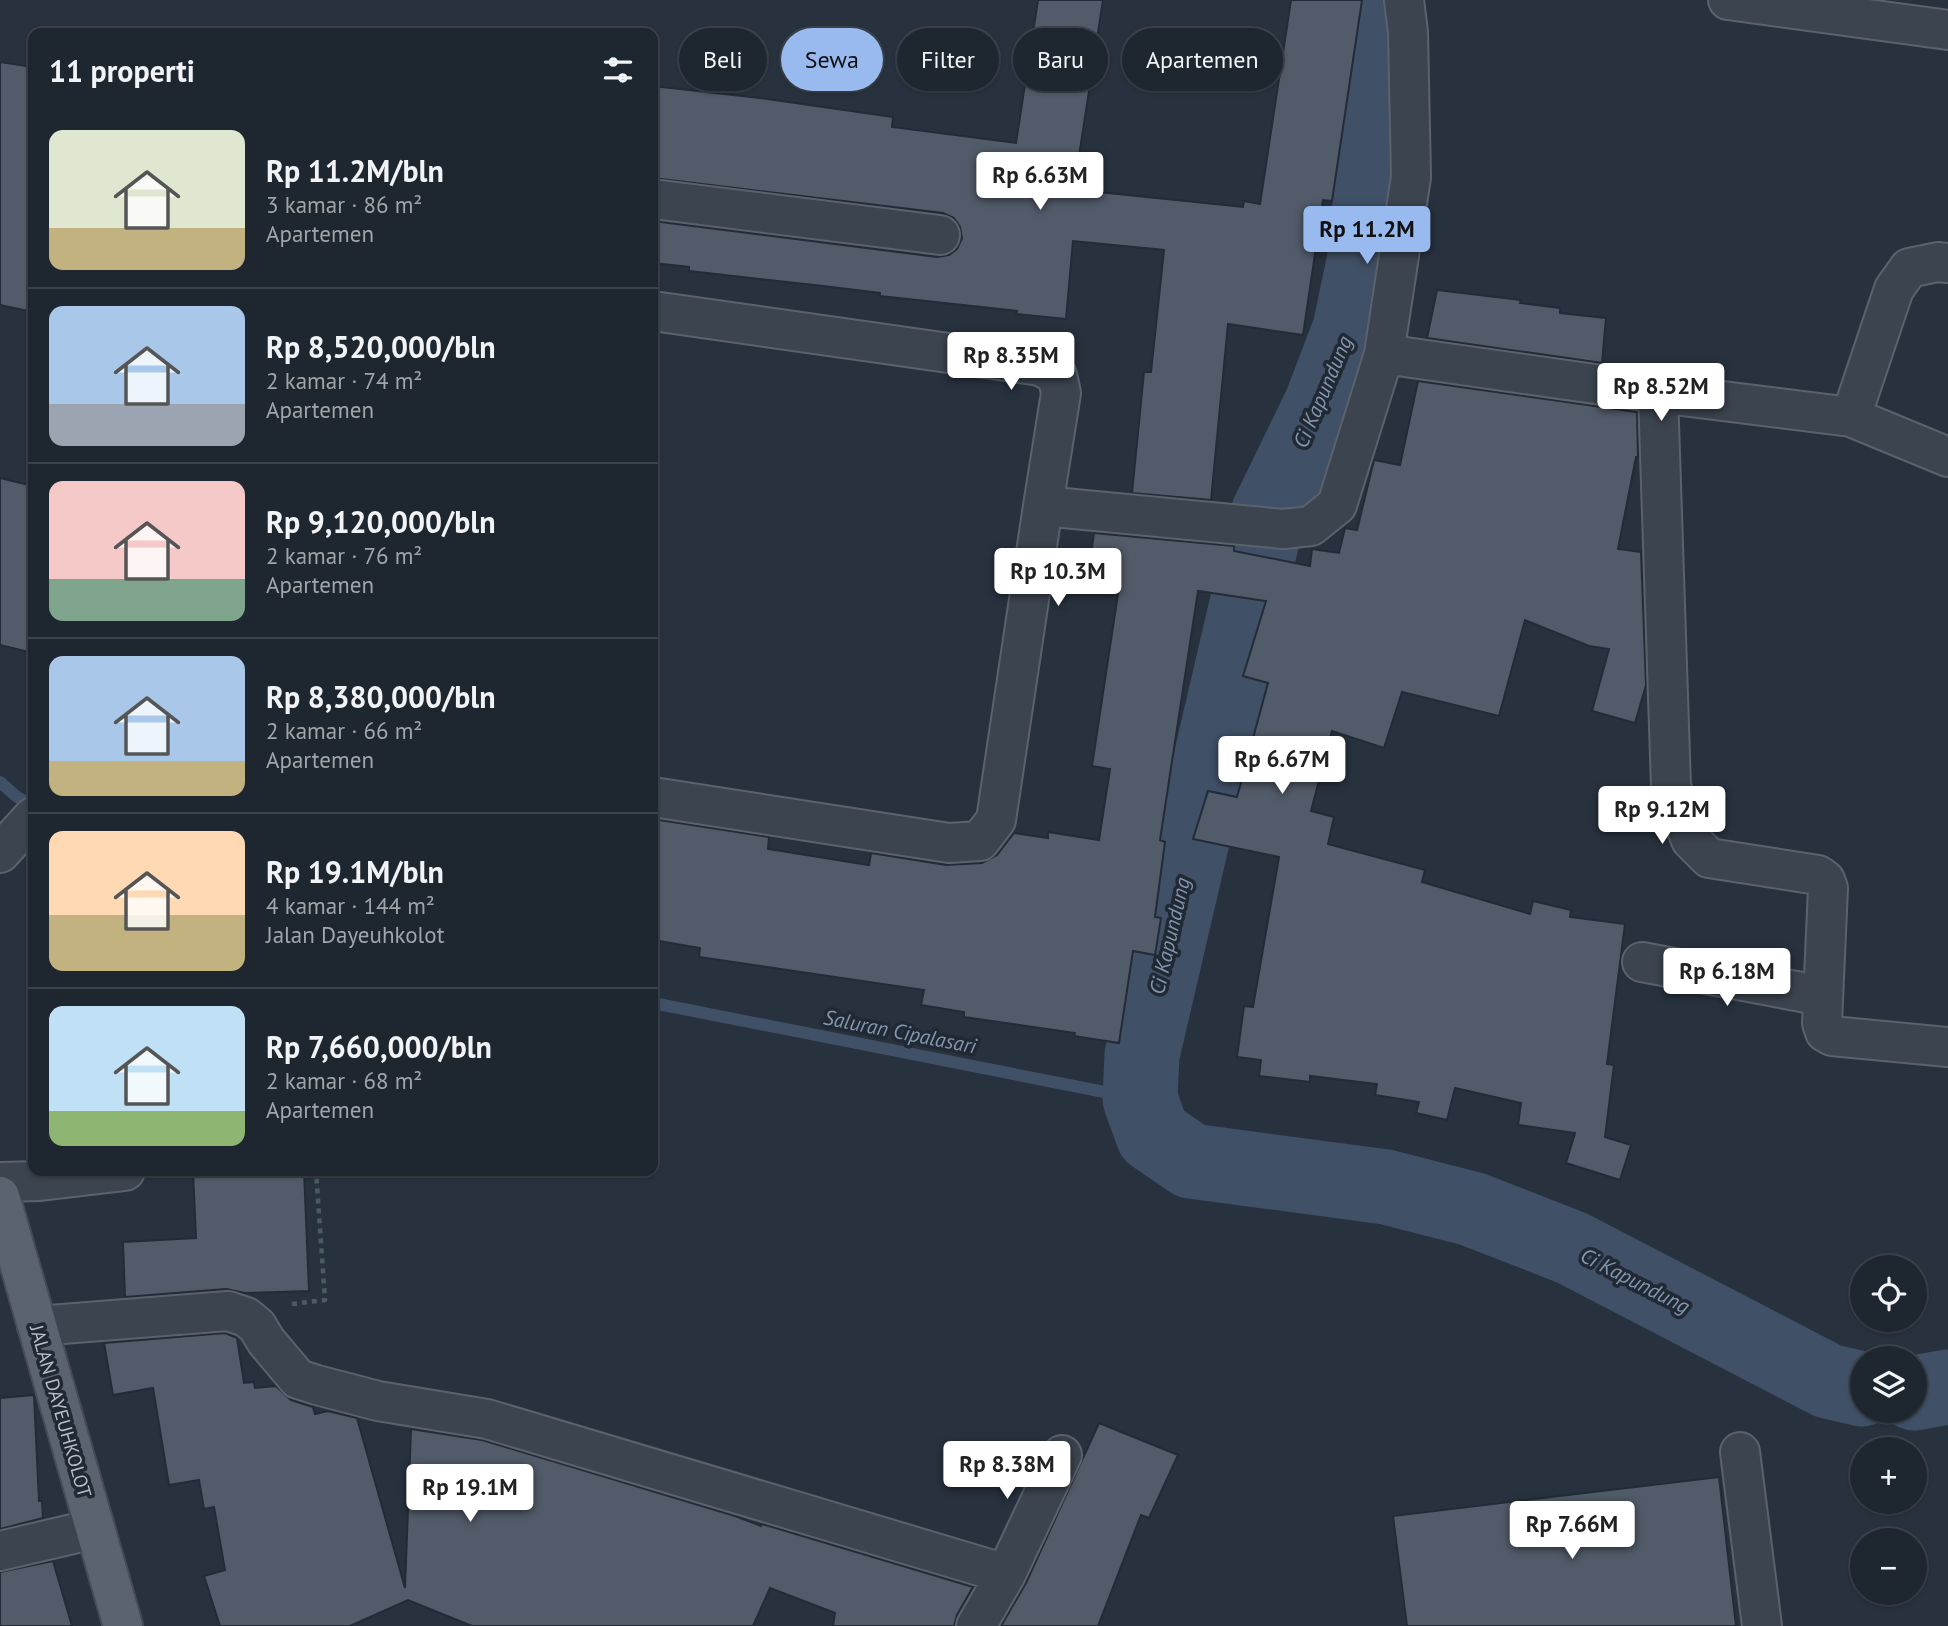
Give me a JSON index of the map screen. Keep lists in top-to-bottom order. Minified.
{"streets":{"main road":["JALAN DAYEUHKOLOT"]},"water":["Ci Kapundung","Saluran Cipalasari"],"page":{"chip":["Beli","Sewa","Filter","Baru","Apartemen"],"heading":"11 properti","list":[{"name":"Rp 11.2M/bln","note":"3 kamar · 86 m² · Apartemen"},{"name":"Rp 8,520,000/bln","note":"2 kamar · 74 m² · Apartemen"},{"name":"Rp 9,120,000/bln","note":"2 kamar · 76 m² · Apartemen"},{"name":"Rp 8,380,000/bln","note":"2 kamar · 66 m² · Apartemen"},{"name":"Rp 19.1M/bln","note":"4 kamar · 144 m² · Jalan Dayeuhkolot"},{"name":"Rp 7,660,000/bln","note":"2 kamar · 68 m² · Apartemen"}],"price":["Rp 6.63M","Rp 11.2M","Rp 8.35M","Rp 8.52M","Rp 10.3M","Rp 6.67M","Rp 9.12M","Rp 6.18M","Rp 8.38M","Rp 19.1M","Rp 7.66M"],"map_buttons":["+","−"]}}
